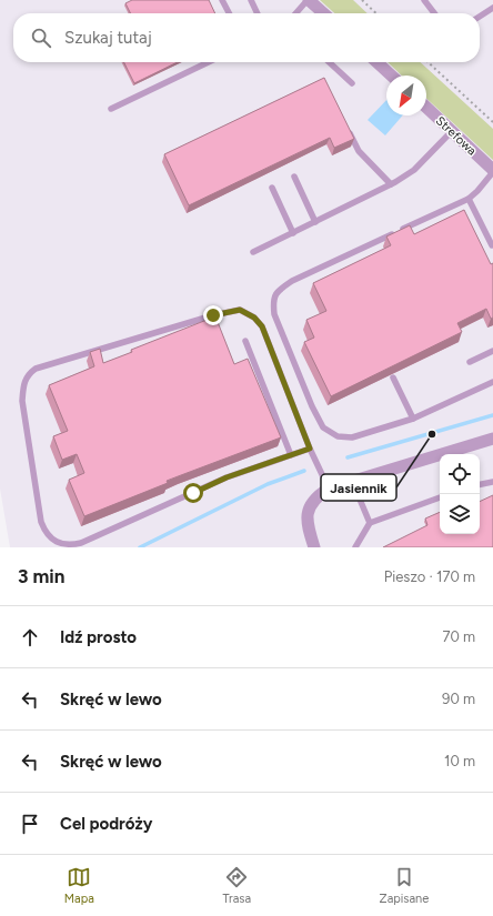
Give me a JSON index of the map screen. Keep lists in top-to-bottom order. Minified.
{"streets":{"street":["Strefowa"]},"places":["Jasiennik"],"north":"bottom left","page":{"search":"Szukaj tutaj","heading":["3 min","Pieszo · 170 m"],"list":[["Idź prosto","70 m"],["Skręć w lewo","90 m"],["Skręć w lewo","10 m"],"Cel podróży"],"nav":["Mapa","Trasa","Zapisane"]}}
